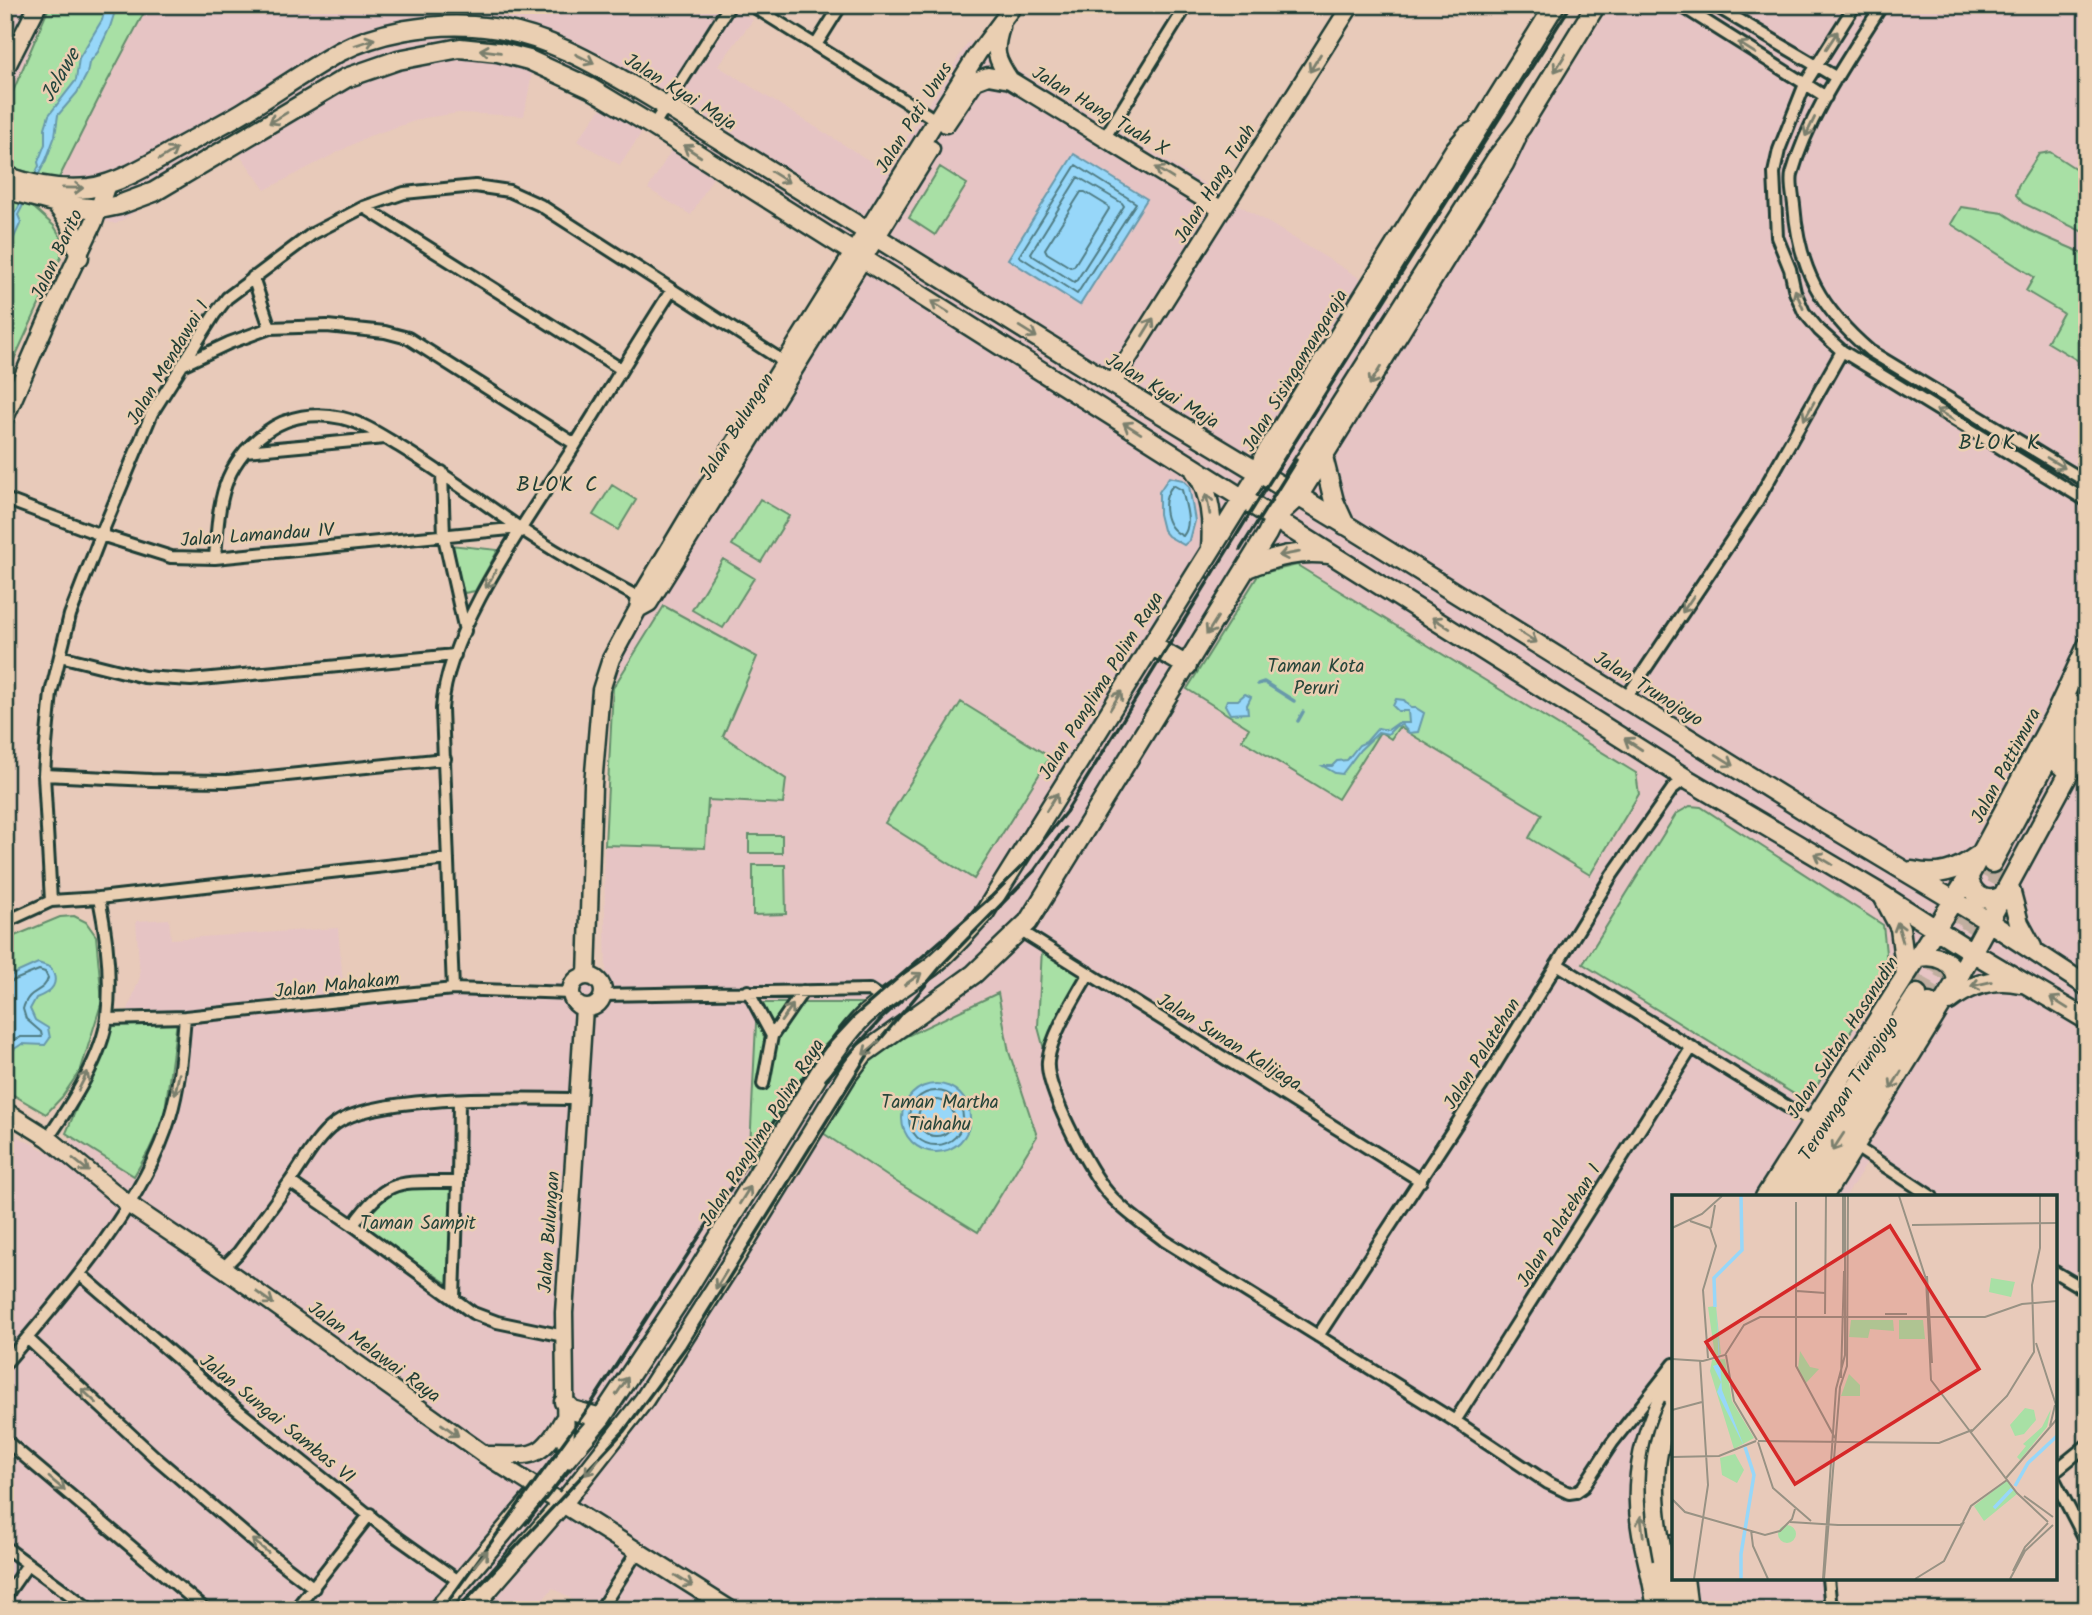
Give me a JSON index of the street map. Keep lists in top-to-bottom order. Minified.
{"streets":{"main road":["Jalan Kyai Maja","Jalan Sisingamangaraja","Jalan Panglima Polim Raya","Jalan Trunojoyo","Jalan Pattimura","Jalan Sultan Hasanudin","Terowngan Trunojoyo"],"street":["Jalan Hang Tuah X","Jalan Pati Unus","Jalan Hang Tuah","Jalan Barito","Jalan Mendawai I","Jalan Bulungan","Jalan Lamandau IV","Jalan Mahakam","Jalan Sunan Kalijaga","Jalan Palatehan","Jalan Palatehan I","Jalan Melawai Raya","Jalan Sungai Sambas VI"]},"crossings":[["Jalan Kyai Maja","Jalan Pati Unus"],["Jalan Kyai Maja","Jalan Hang Tuah"],["Jalan Kyai Maja","Jalan Barito"],["Jalan Kyai Maja","Jalan Sisingamangaraja"],["Jalan Kyai Maja","Jalan Bulungan"],["Jalan Kyai Maja","Jalan Panglima Polim Raya"],["Jalan Kyai Maja","Jalan Trunojoyo"],["Jalan Hang Tuah X","Jalan Pati Unus"],["Jalan Hang Tuah X","Jalan Hang Tuah"],["Jalan Pati Unus","Jalan Bulungan"],["Jalan Mendawai I","Jalan Bulungan"],["Jalan Mendawai I","Jalan Lamandau IV"],["Jalan Sisingamangaraja","Jalan Panglima Polim Raya"],["Jalan Bulungan","Jalan Panglima Polim Raya"],["Jalan Bulungan","Jalan Mahakam"],["Jalan Panglima Polim Raya","Jalan Melawai Raya"],["Jalan Panglima Polim Raya","Jalan Sungai Sambas VI"],["Jalan Trunojoyo","Jalan Pattimura"],["Jalan Trunojoyo","Jalan Sultan Hasanudin"],["Jalan Pattimura","Jalan Sultan Hasanudin"],["Jalan Sunan Kalijaga","Jalan Palatehan"]],"one_way":["Jalan Hang Tuah X"],"districts":["BLOK K","BLOK C"],"water":["Jelawe"],"parks":["Taman Kota Peruri","Taman Martha Tiahahu","Taman Sampit"]}
